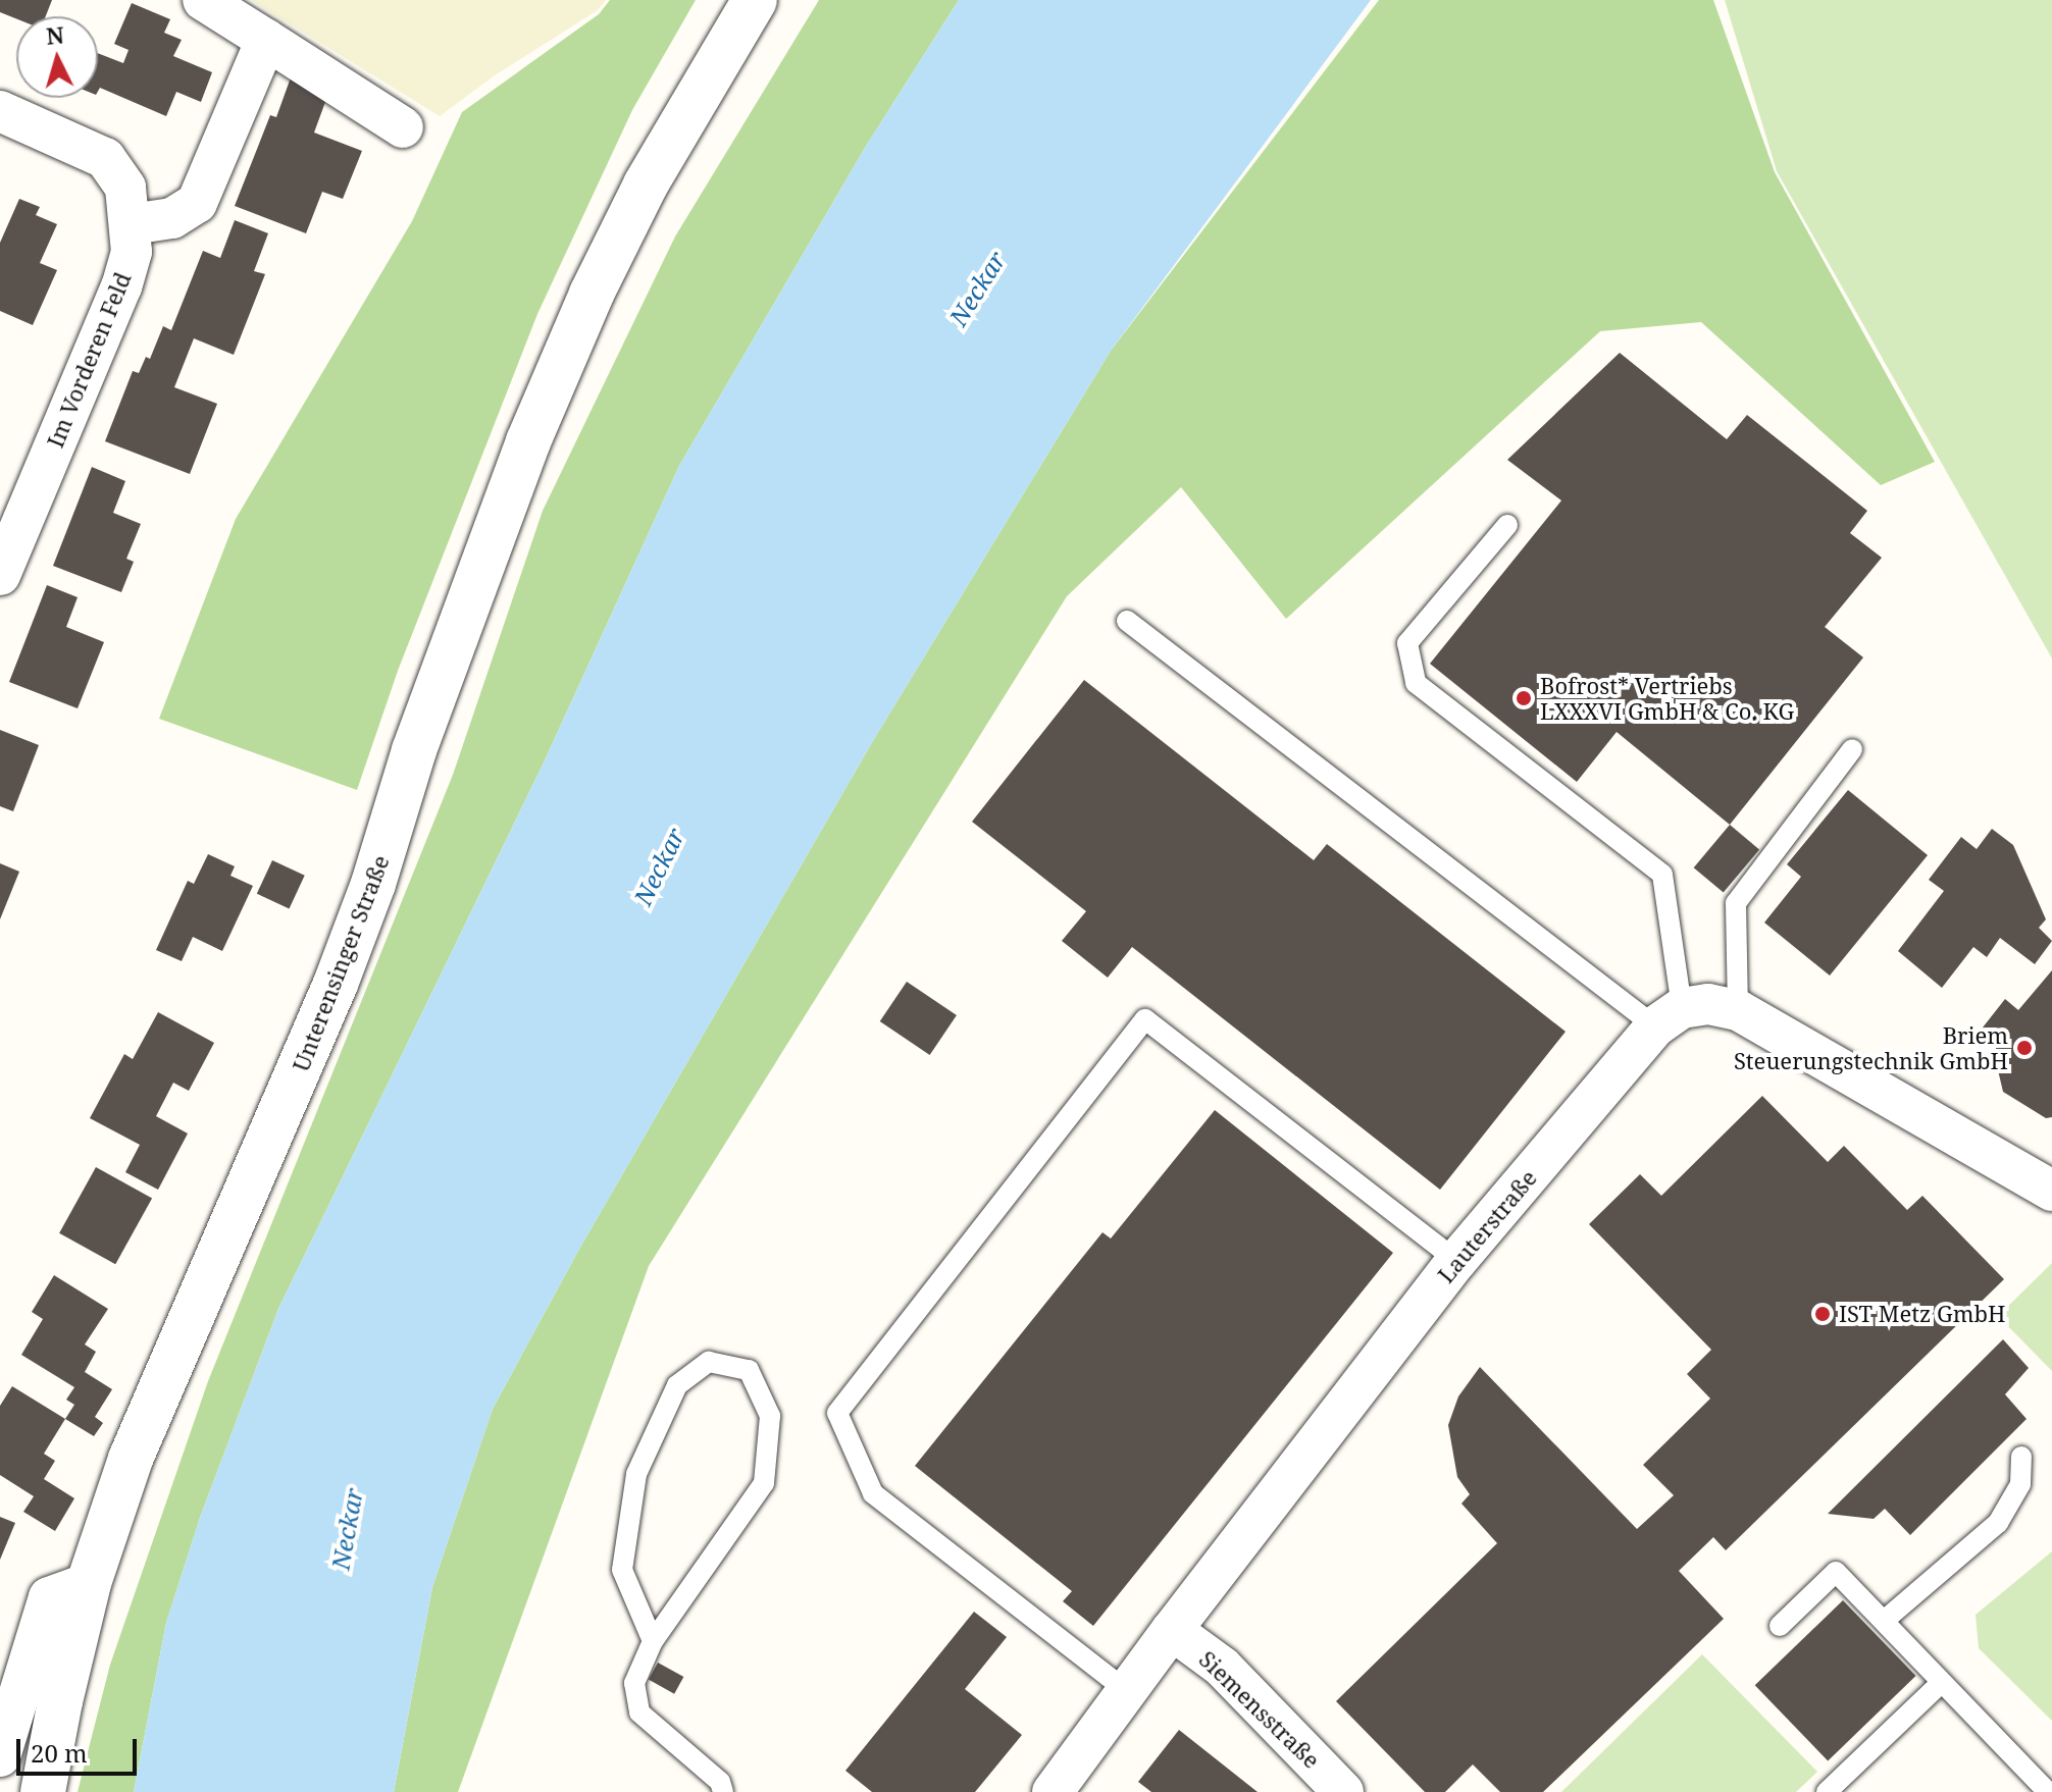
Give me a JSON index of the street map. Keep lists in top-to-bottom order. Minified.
{"streets":{"street":["Im Vorderen Feld","Unterensinger Straße","Lauterstraße","Siemensstraße"]},"crossings":[["Lauterstraße","Siemensstraße"]],"water":["Neckar"],"places":["Bofrost* Vertriebs LXXXVI GmbH & Co. KG","Briem Steuerungstechnik GmbH","IST Metz GmbH"],"scale_bar":"20 m","north":"top"}
